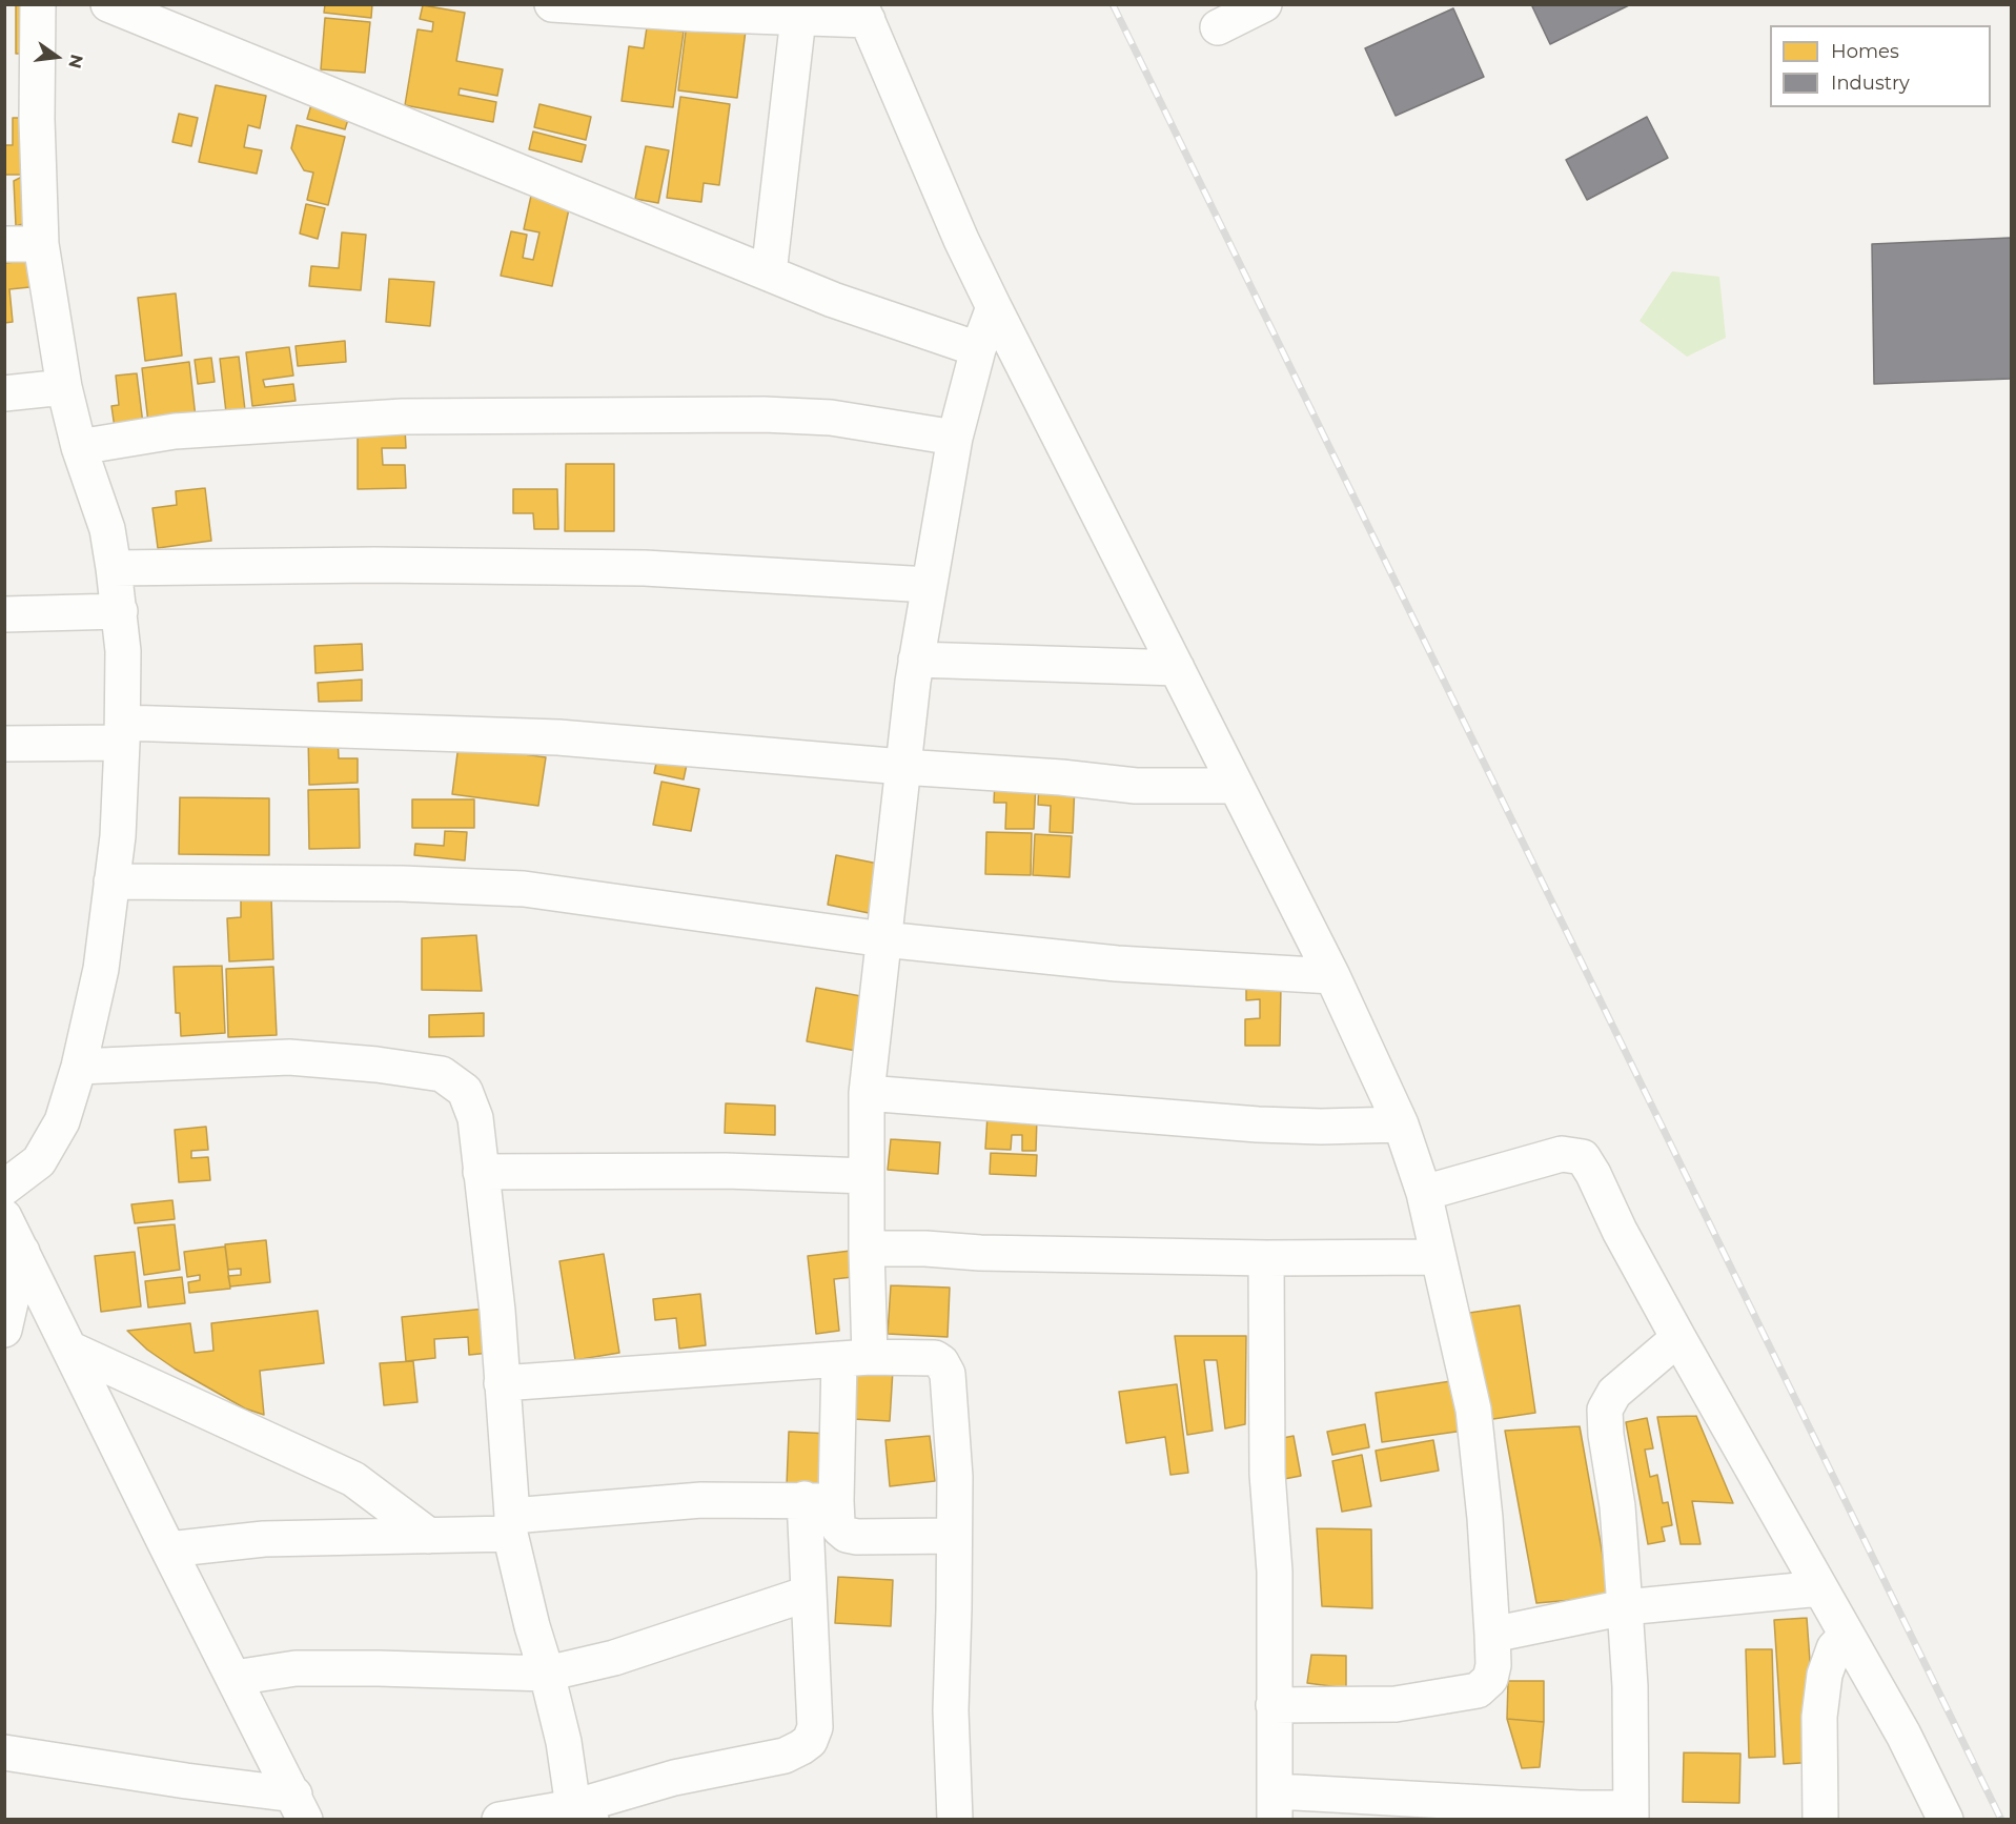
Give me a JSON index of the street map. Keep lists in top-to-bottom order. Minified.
{"legend":["Homes","Industry"],"north":"right"}
